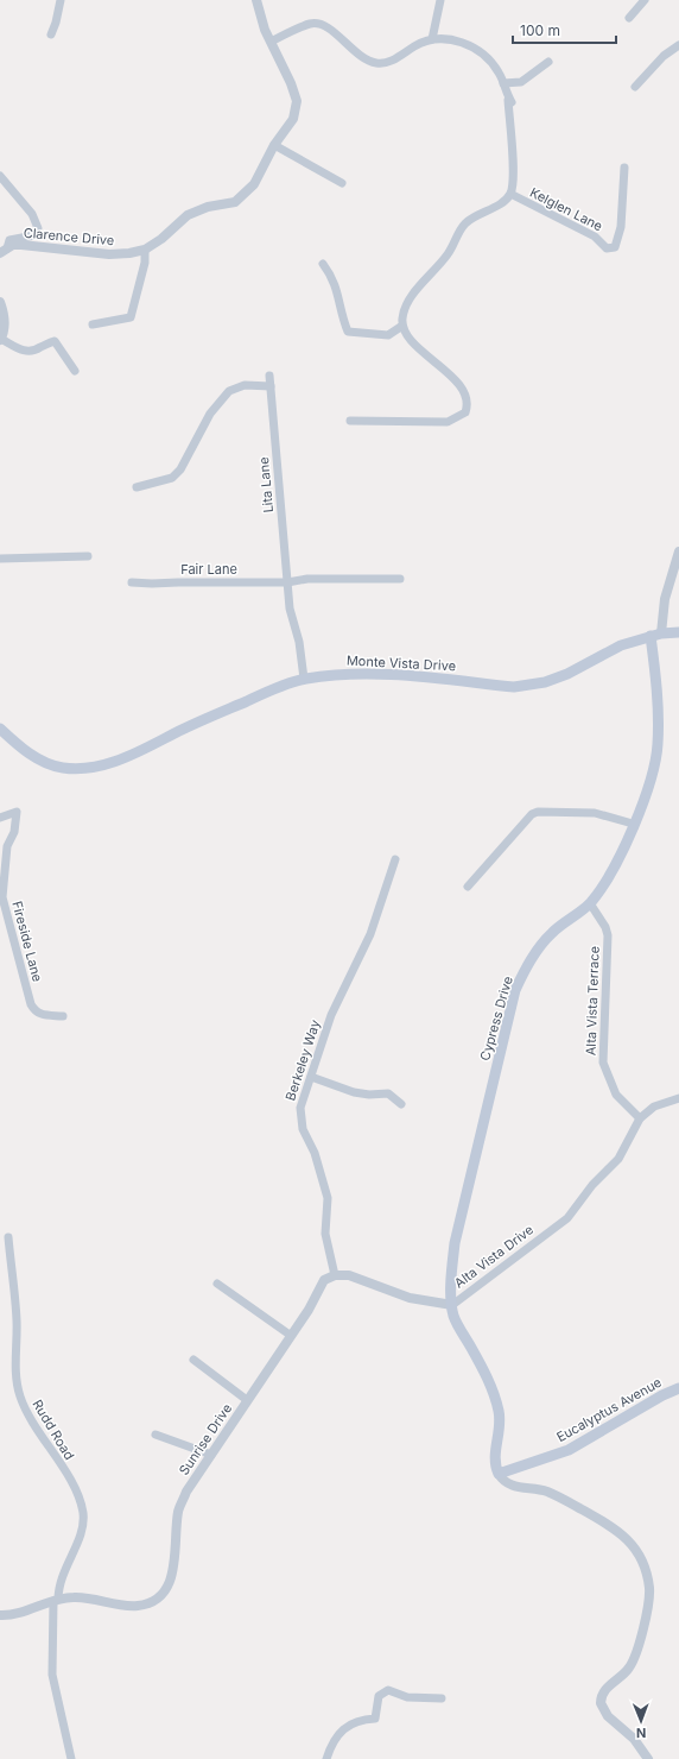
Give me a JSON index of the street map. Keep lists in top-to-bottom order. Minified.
{"streets":{"main road":["Monte Vista Drive","Cypress Drive","Alta Vista Drive","Eucalyptus Avenue"],"street":["Kelglen Lane","Clarence Drive","Lita Lane","Fair Lane","Fireside Lane","Alta Vista Terrace","Berkeley Way","Rudd Road","Sunrise Drive"]},"crossings":[["Lita Lane","Fair Lane"],["Lita Lane","Monte Vista Drive"],["Monte Vista Drive","Cypress Drive"],["Alta Vista Terrace","Cypress Drive"],["Alta Vista Terrace","Alta Vista Drive"],["Cypress Drive","Alta Vista Drive"],["Berkeley Way","Sunrise Drive"],["Alta Vista Drive","Eucalyptus Avenue"],["Rudd Road","Sunrise Drive"]],"scale_bar":"100 m","north":"bottom"}
